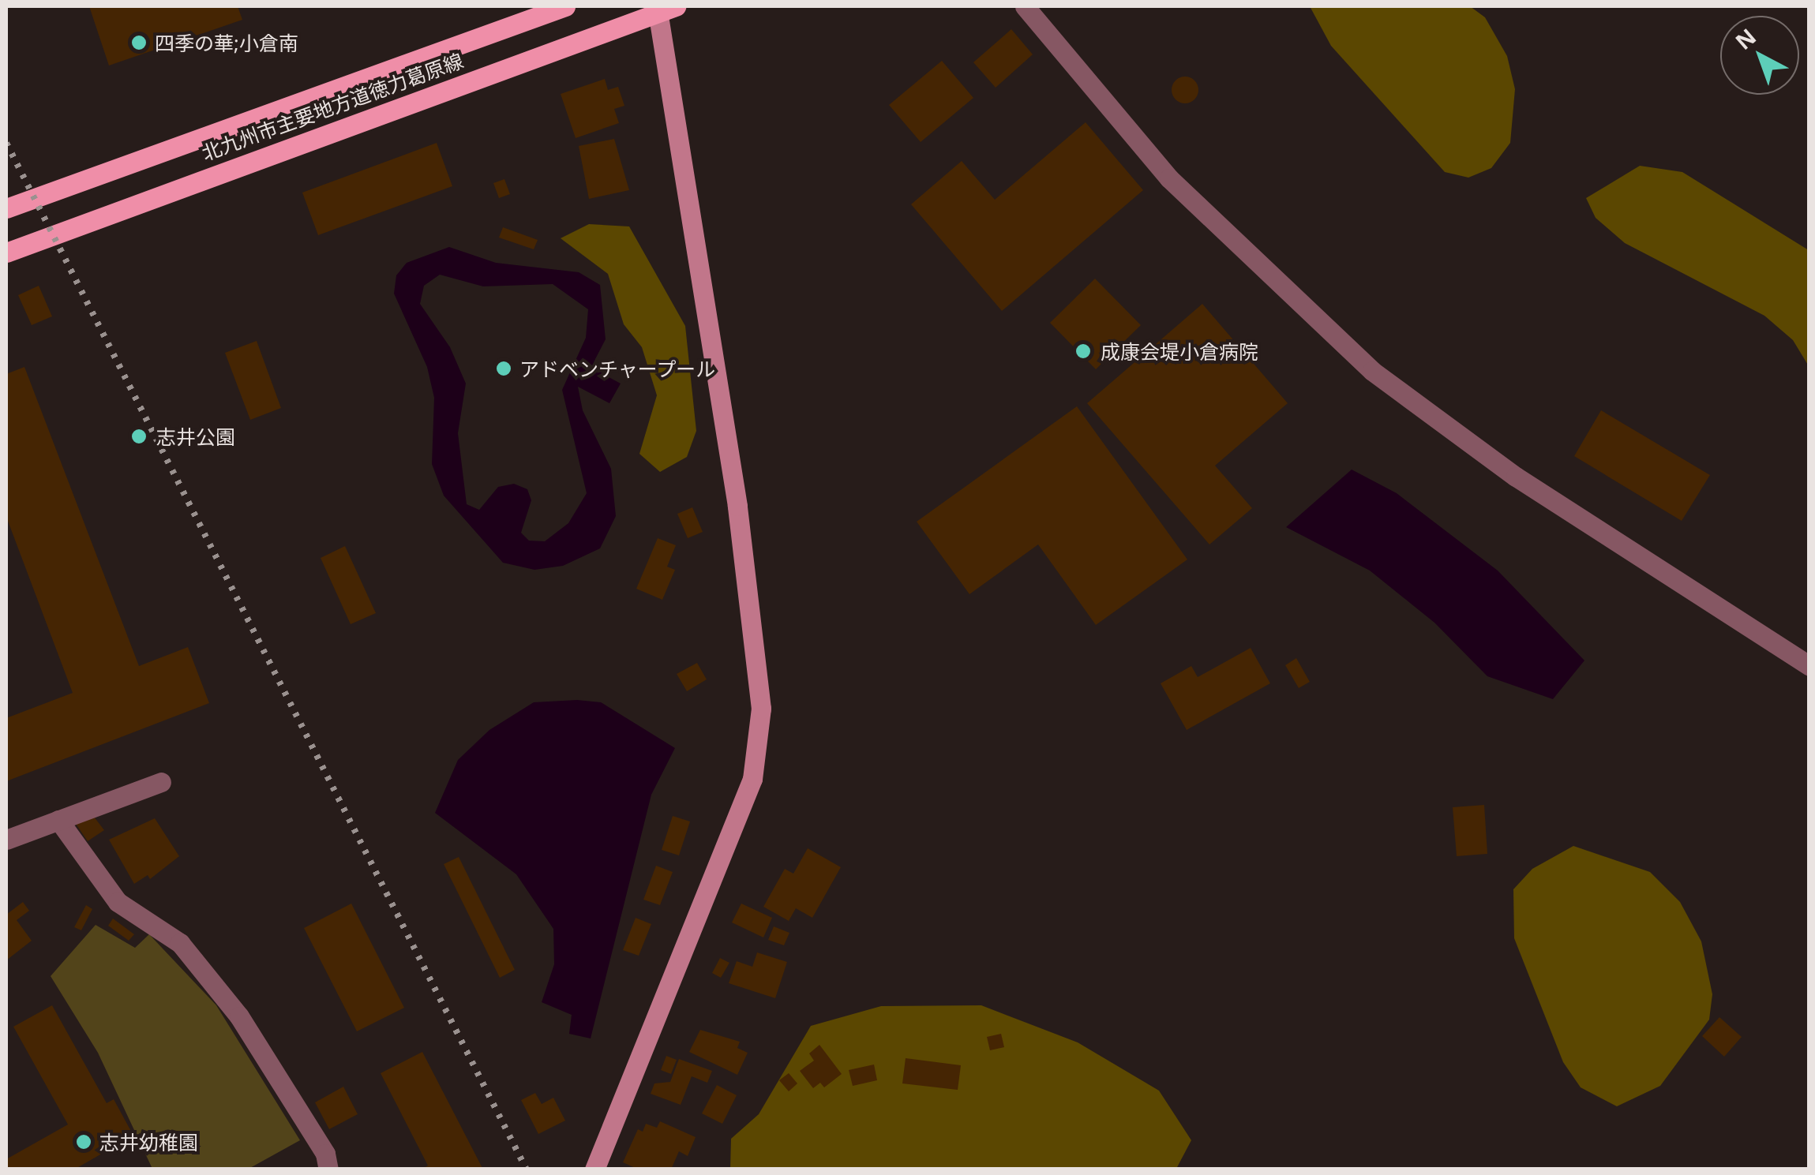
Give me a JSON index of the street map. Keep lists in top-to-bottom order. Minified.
{"streets":{"main road":["北九州市主要地方道徳力葛原線"]},"places":["四季の華;小倉南","成康会堤小倉病院","アドベンチャープール","志井公園","志井幼稚園"],"north":"top left"}
